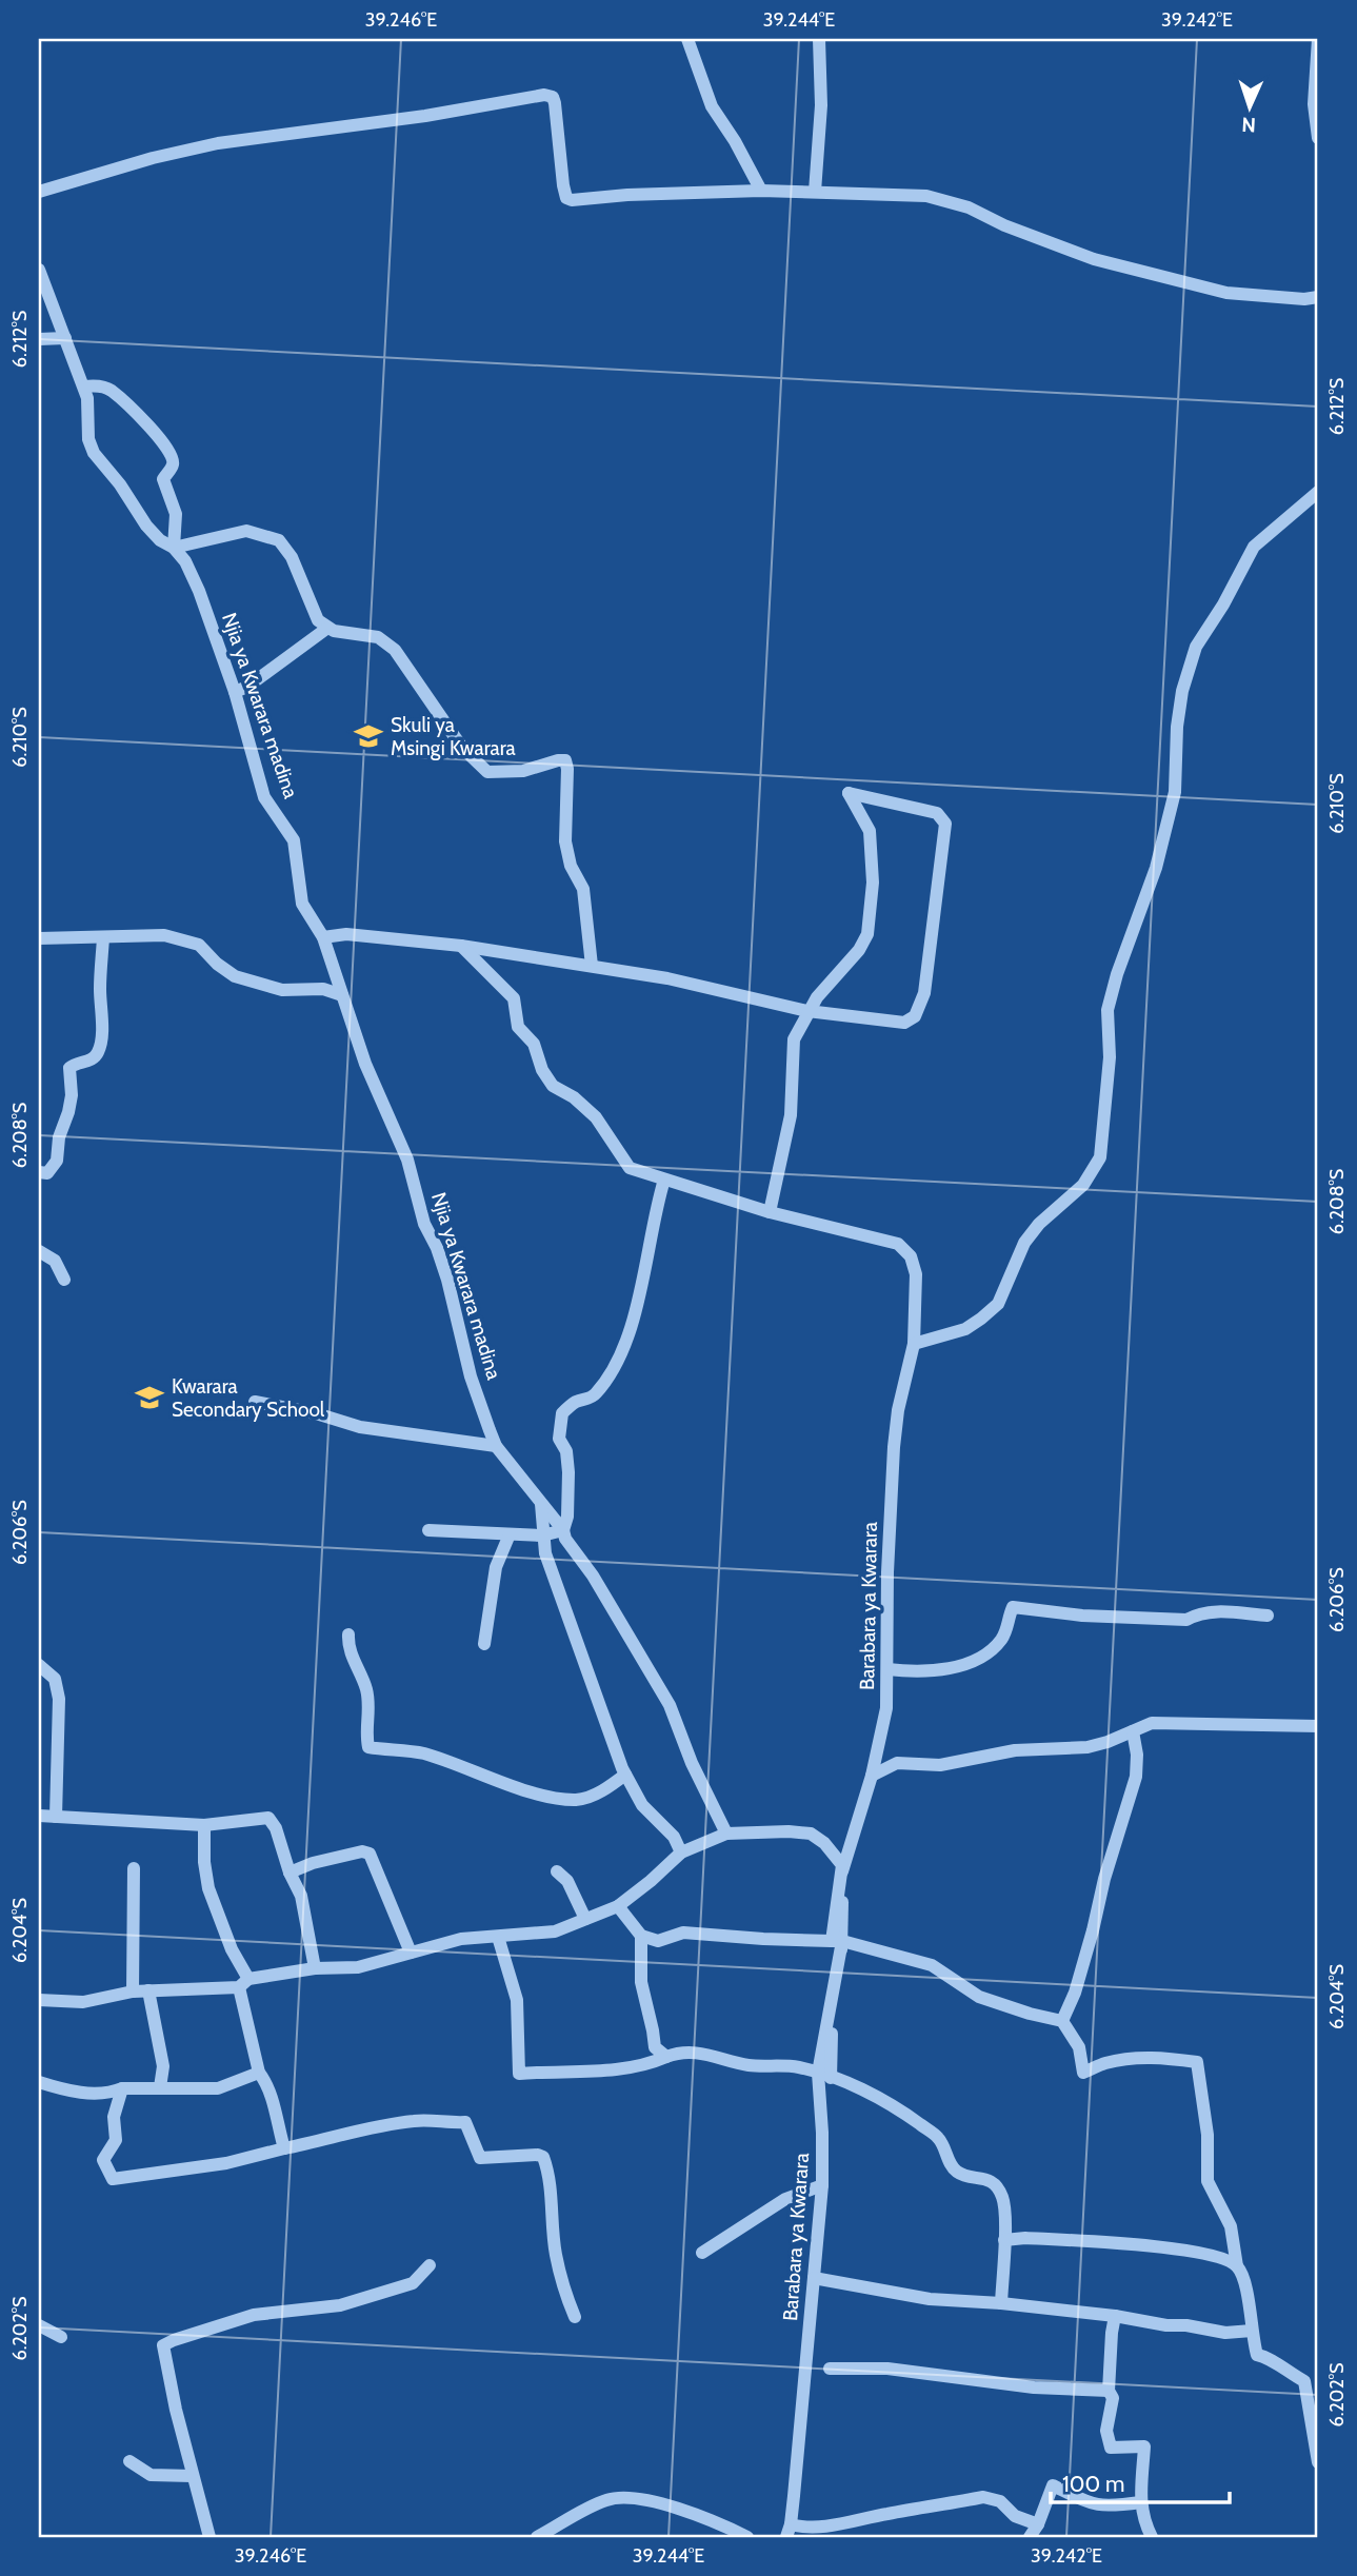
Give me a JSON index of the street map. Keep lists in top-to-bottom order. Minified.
{"streets":{"street":["Njia ya Kwarara madina","Barabara ya Kwarara"]},"places":{"school or university":["Skuli ya Msingi Kwarara","Kwarara Secondary School"]},"scale_bar":"100 m","north":"bottom","coordinates":["39.246°E","39.244°E","39.242°E","6.212°S","6.210°S","6.208°S","6.206°S","6.204°S","6.202°S"]}
